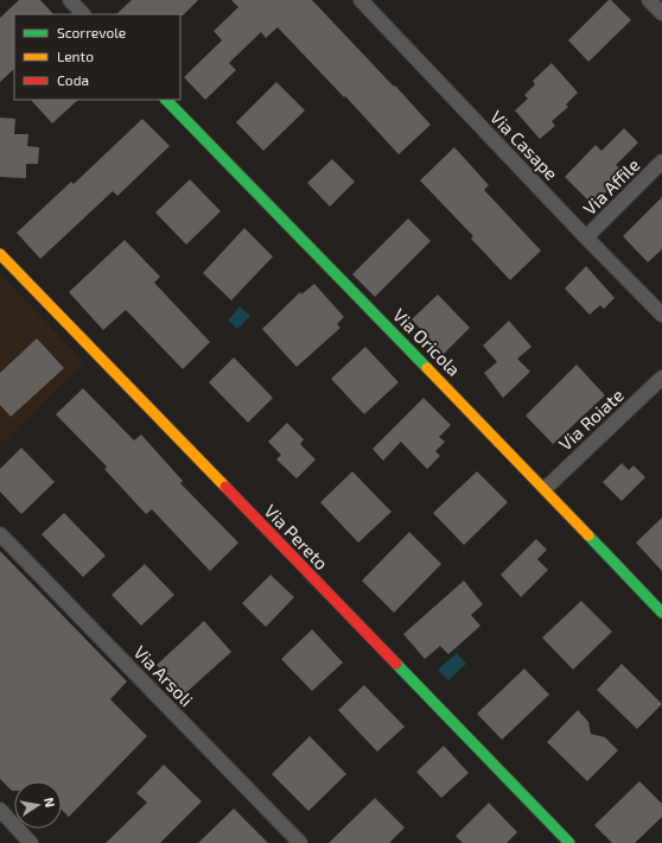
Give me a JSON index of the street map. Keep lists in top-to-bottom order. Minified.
{"streets":{"street":["Via Casape","Via Affile","Via Oricola","Via Roiate","Via Pereto","Via Arsoli"]},"crossings":[["Via Casape","Via Affile"],["Via Oricola","Via Roiate"]],"legend":["Scorrevole","Lento","Coda"],"north":"right"}
